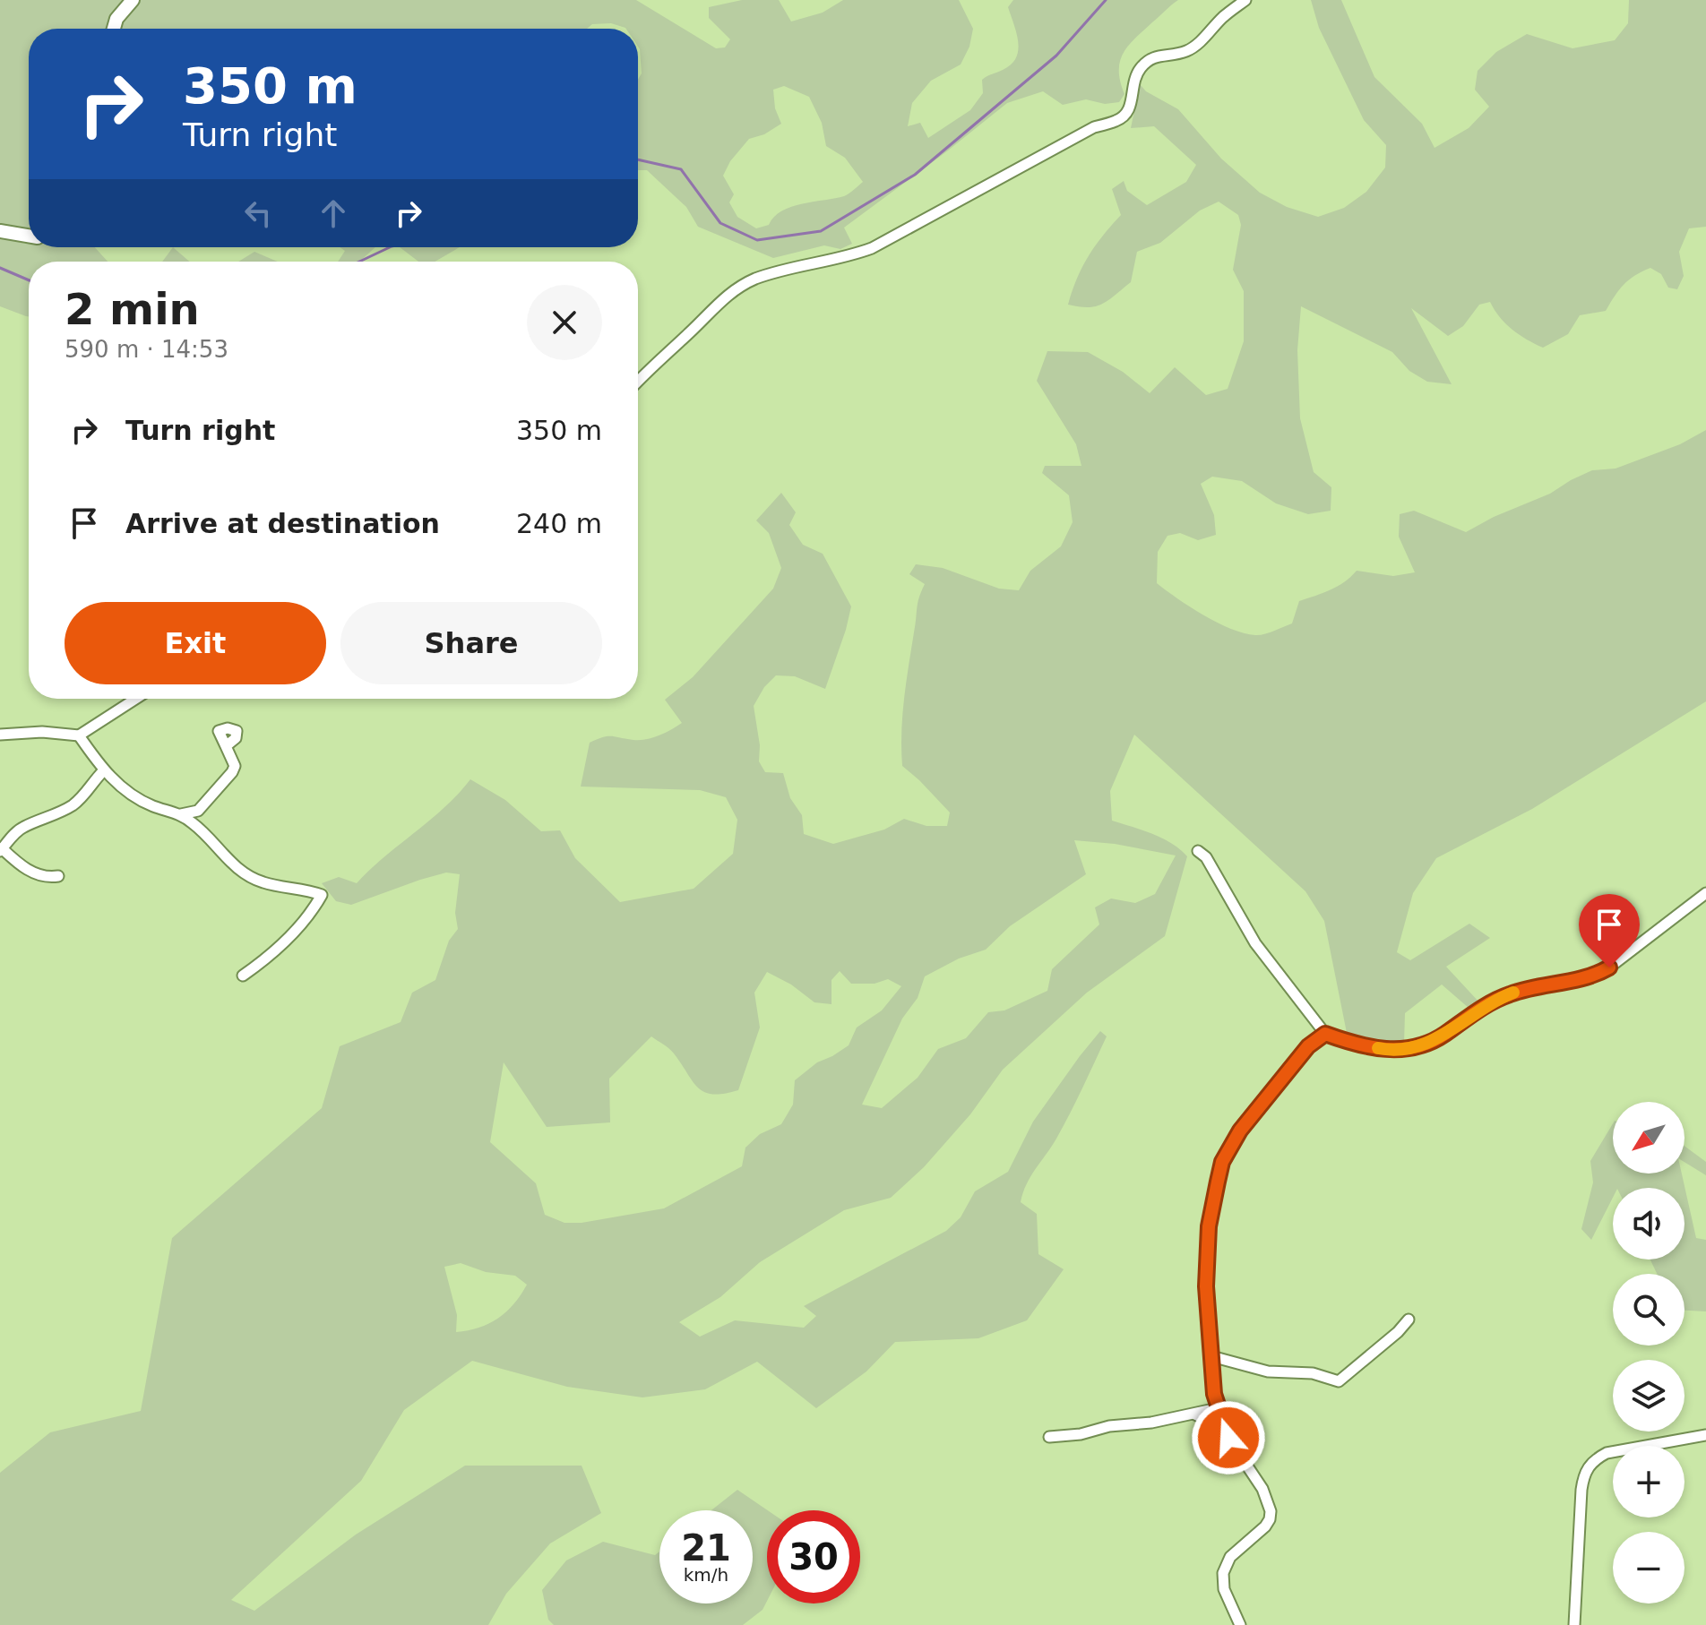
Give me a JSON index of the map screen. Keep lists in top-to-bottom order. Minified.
{"north":"bottom left","page":{"turn":["350 m","Turn right"],"heading":["2 min","590 m · 14:53"],"list":[{"name":"Turn right","value":"350 m"},{"name":"Arrive at destination","value":"240 m"}],"buttons":["Exit","Share"],"map_buttons":["+","−"],"speed":"21 km/h","limit":"30"}}
